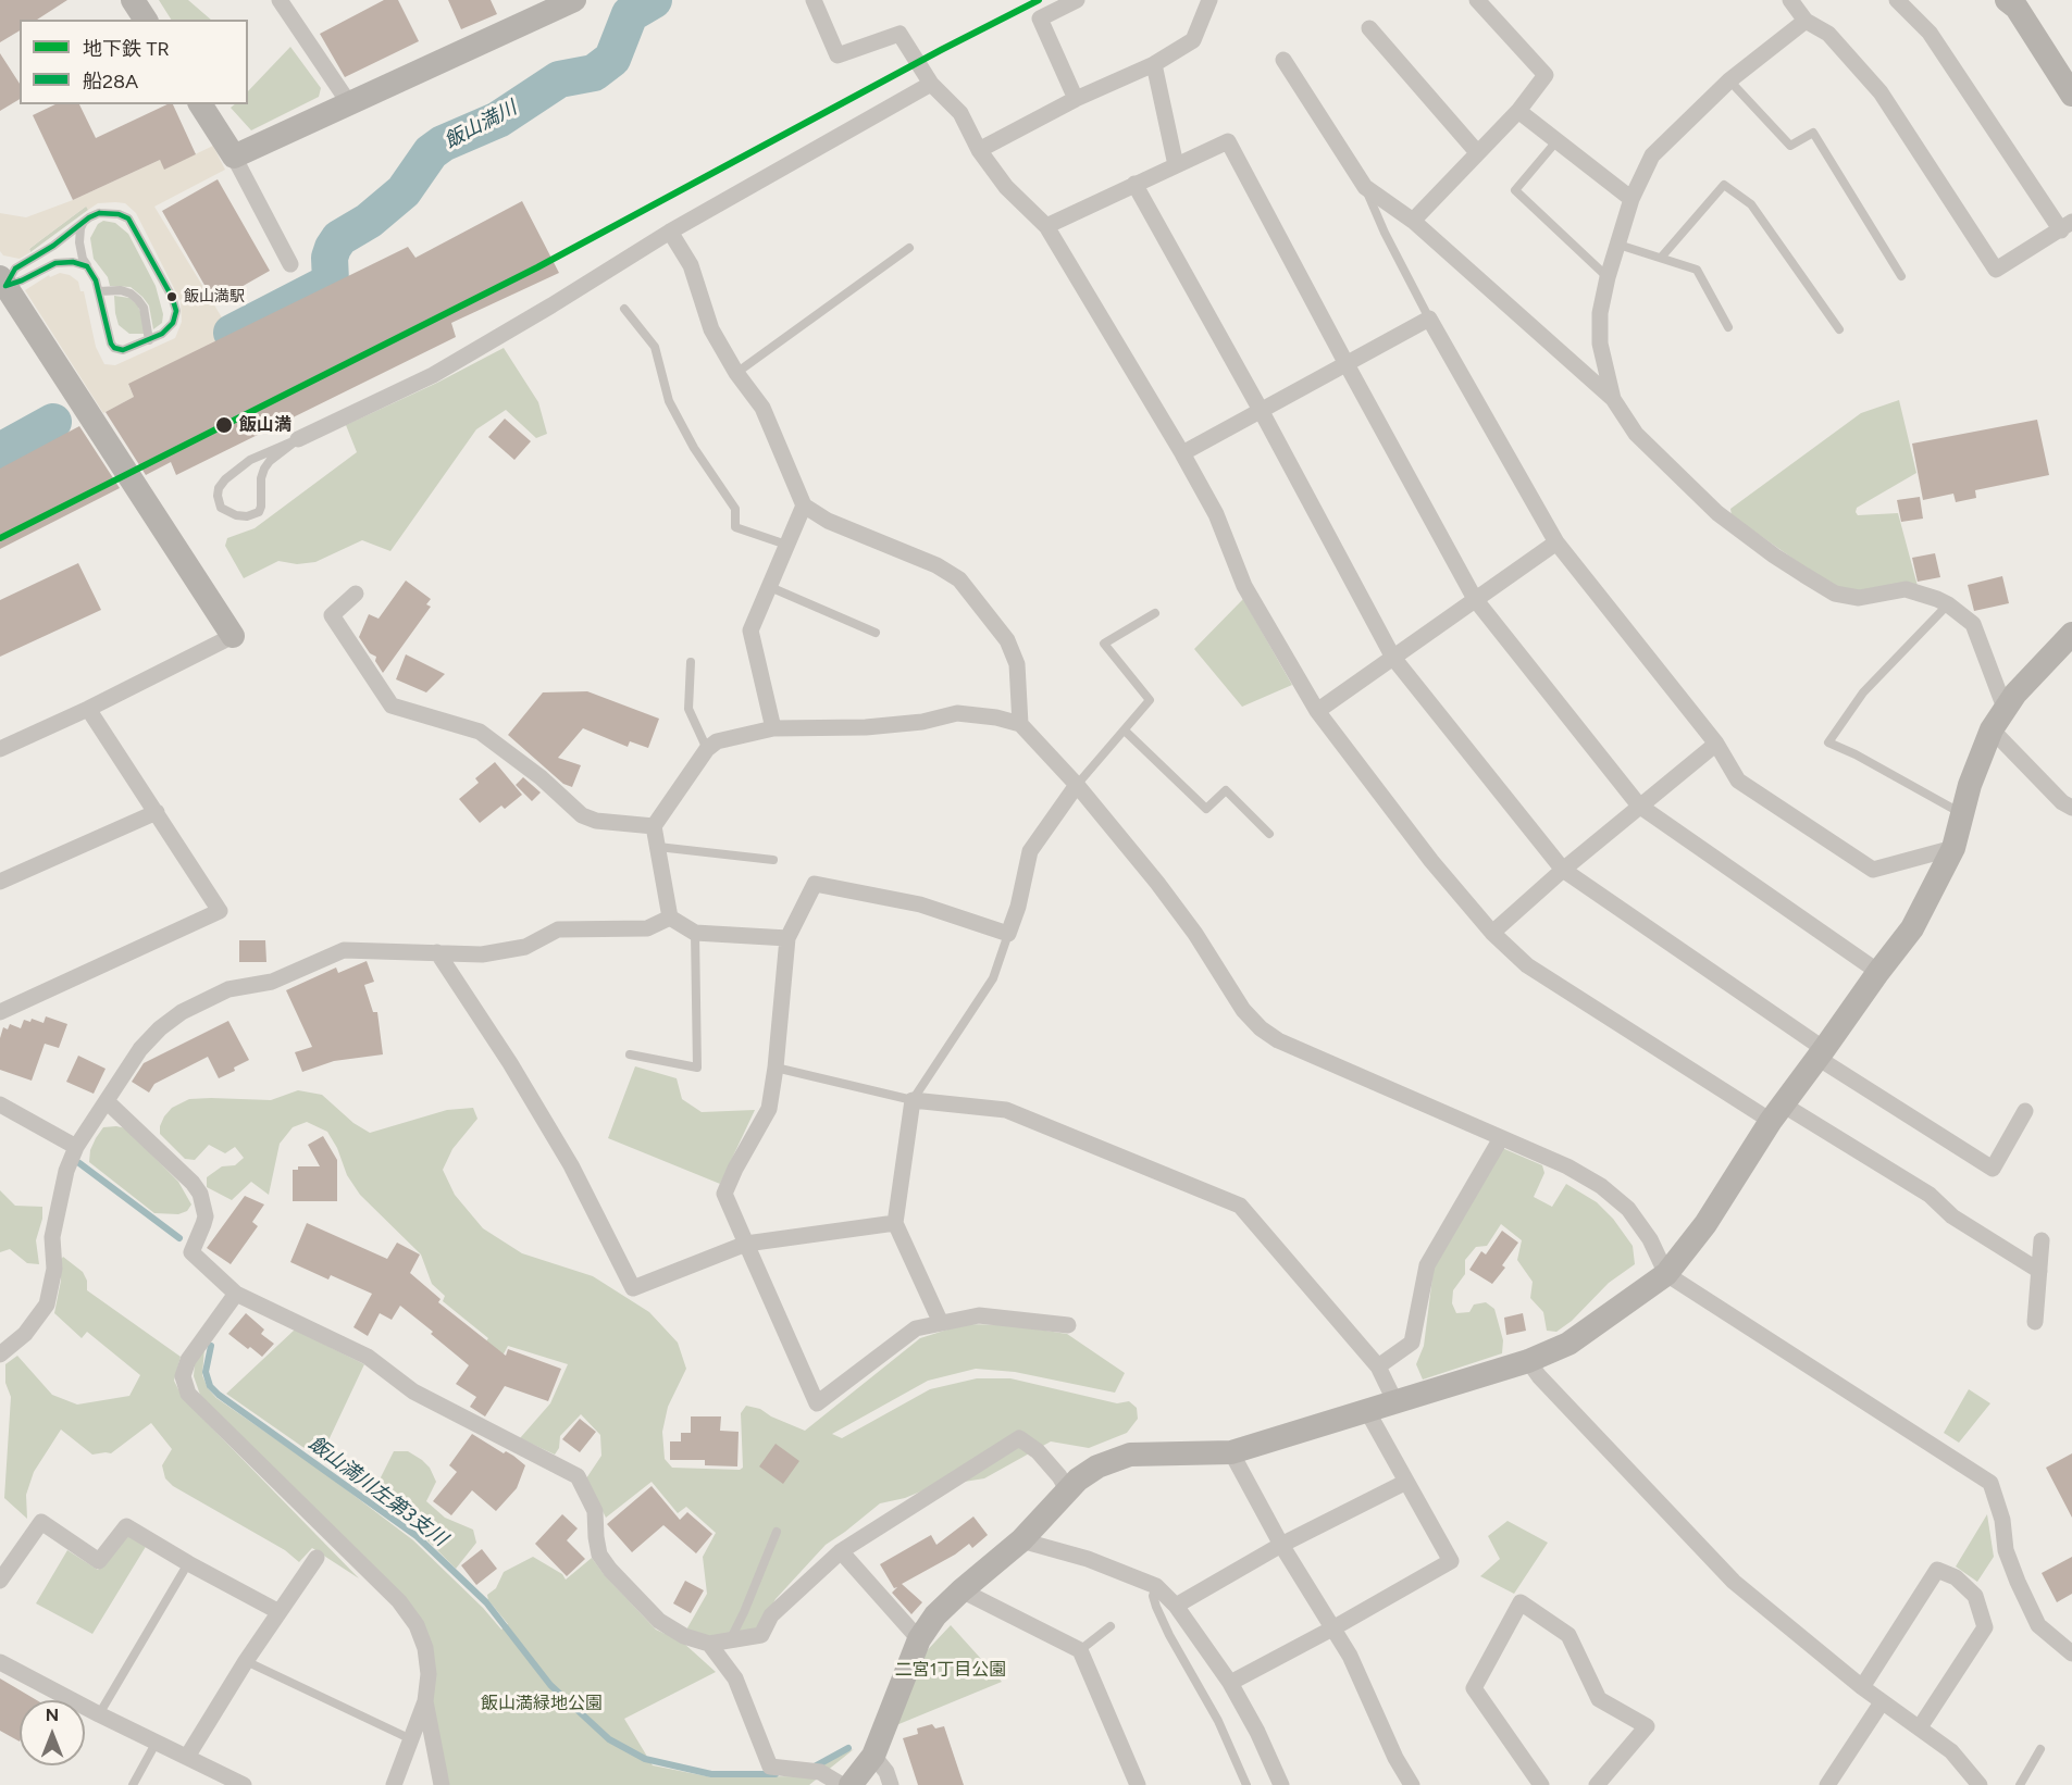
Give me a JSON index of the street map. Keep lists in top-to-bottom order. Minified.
{"water":["飯山満川","飯山満川左第3支川"],"parks":["二宮1丁目公園","飯山満緑地公園"],"places":["飯山満駅","飯山満"],"lines":["metro line TR","transit line 船28A"],"legend":["地下鉄 TR","船28A"],"north":"top"}
